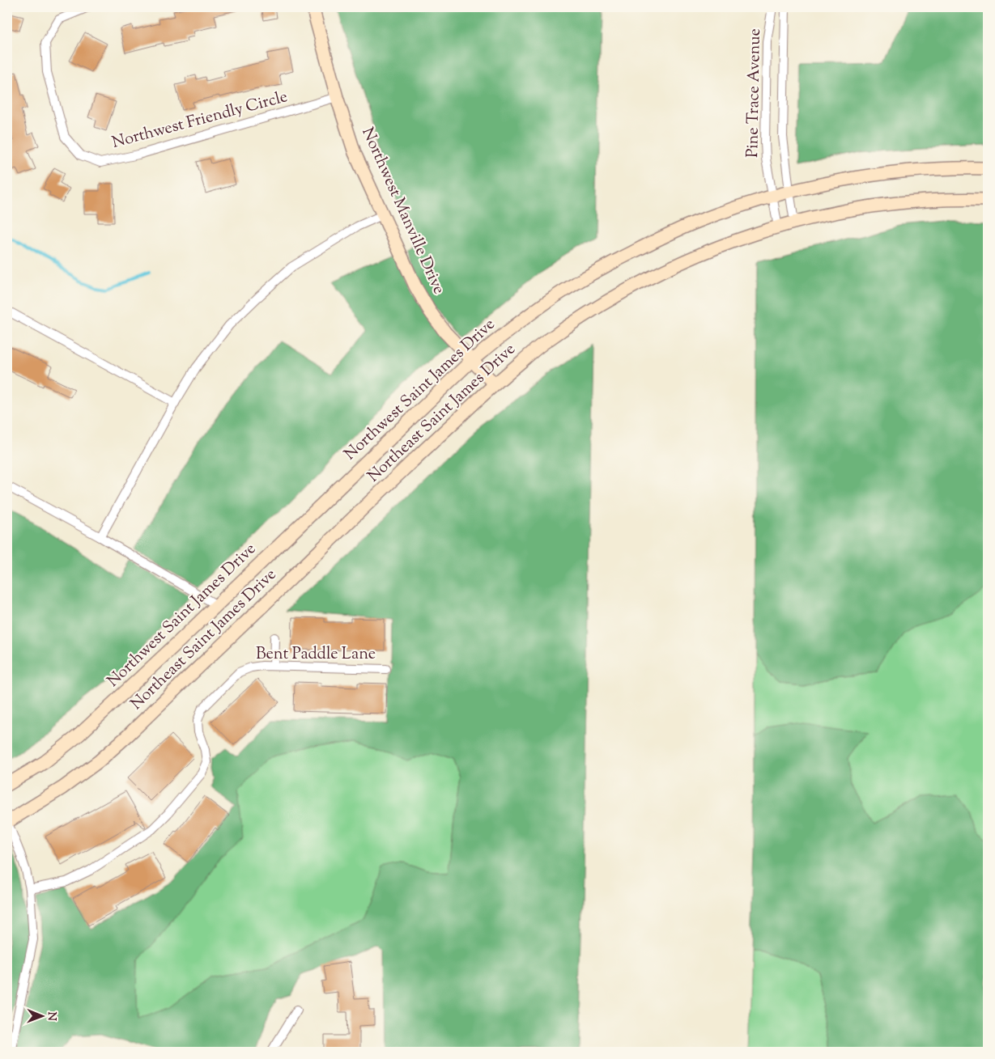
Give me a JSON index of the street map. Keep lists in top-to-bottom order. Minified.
{"streets":{"main road":["Northwest Manville Drive","Northwest Saint James Drive","Northeast Saint James Drive"],"street":["Pine Trace Avenue","Northwest Friendly Circle","Bent Paddle Lane"]},"crossings":[["Pine Trace Avenue","Northwest Saint James Drive"],["Pine Trace Avenue","Northeast Saint James Drive"],["Northwest Friendly Circle","Northwest Manville Drive"],["Northwest Manville Drive","Northwest Saint James Drive"],["Northwest Manville Drive","Northeast Saint James Drive"]],"north":"right"}
